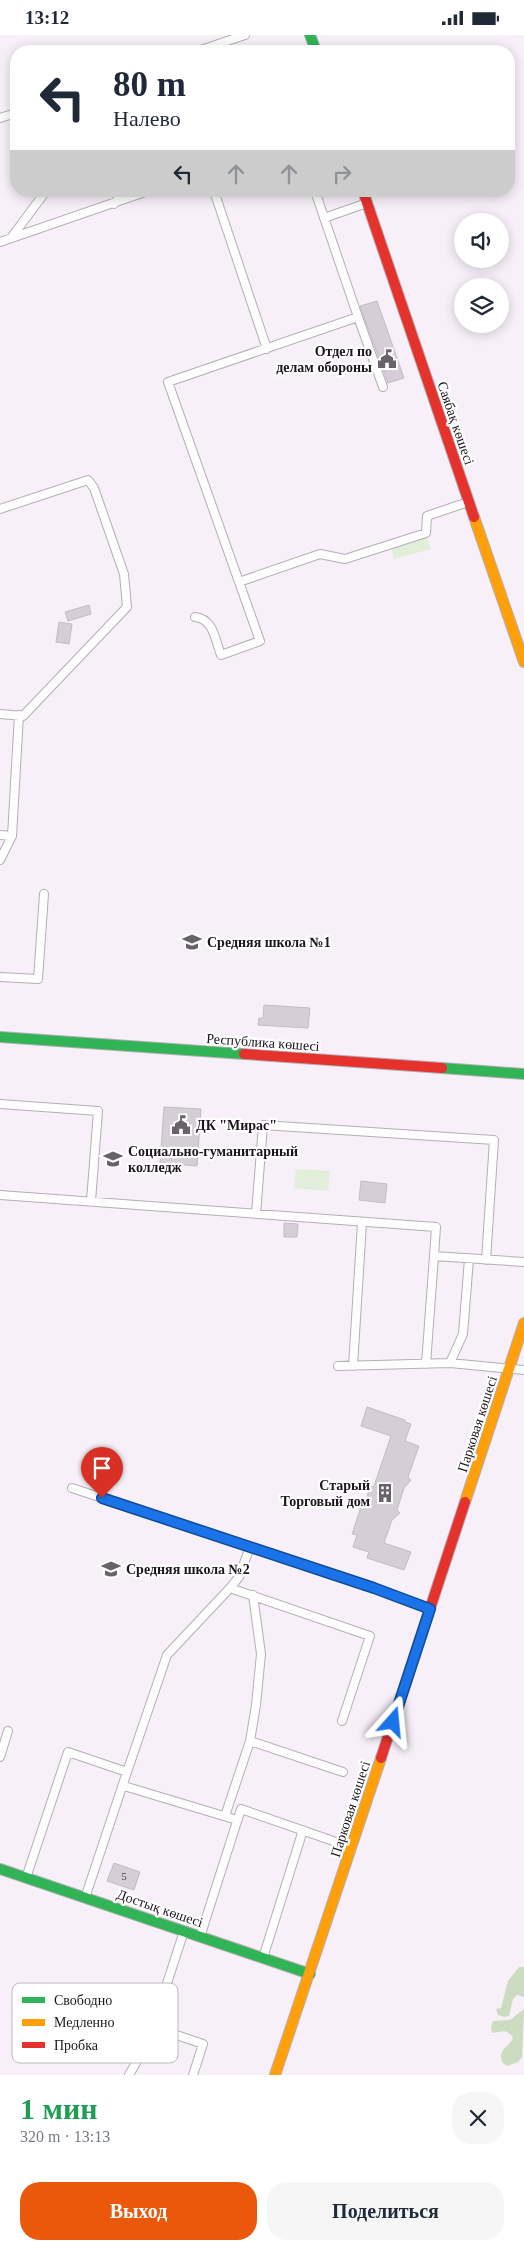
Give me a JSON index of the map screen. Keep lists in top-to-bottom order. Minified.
{"streets":{"street":["Саябақ көшесі","Республика көшесі","Парковая көшесі","Достық көшесі"]},"crossings":[["Парковая көшесі","Достық көшесі"]],"places":{"public building":["Отдел по делам обороны","ДК \"Мирас\""],"school or university":["Средняя школа №1","Социально-гуманитарный колледж","Средняя школа №2"],"building":["Старый Торговый дом"]},"house_numbers":["5"],"legend":["Свободно","Медленно","Пробка"],"page":{"status":"13:12","turn":["80 m","Налево"],"heading":["1 мин","320 m · 13:13"],"buttons":["Выход","Поделиться"]}}
